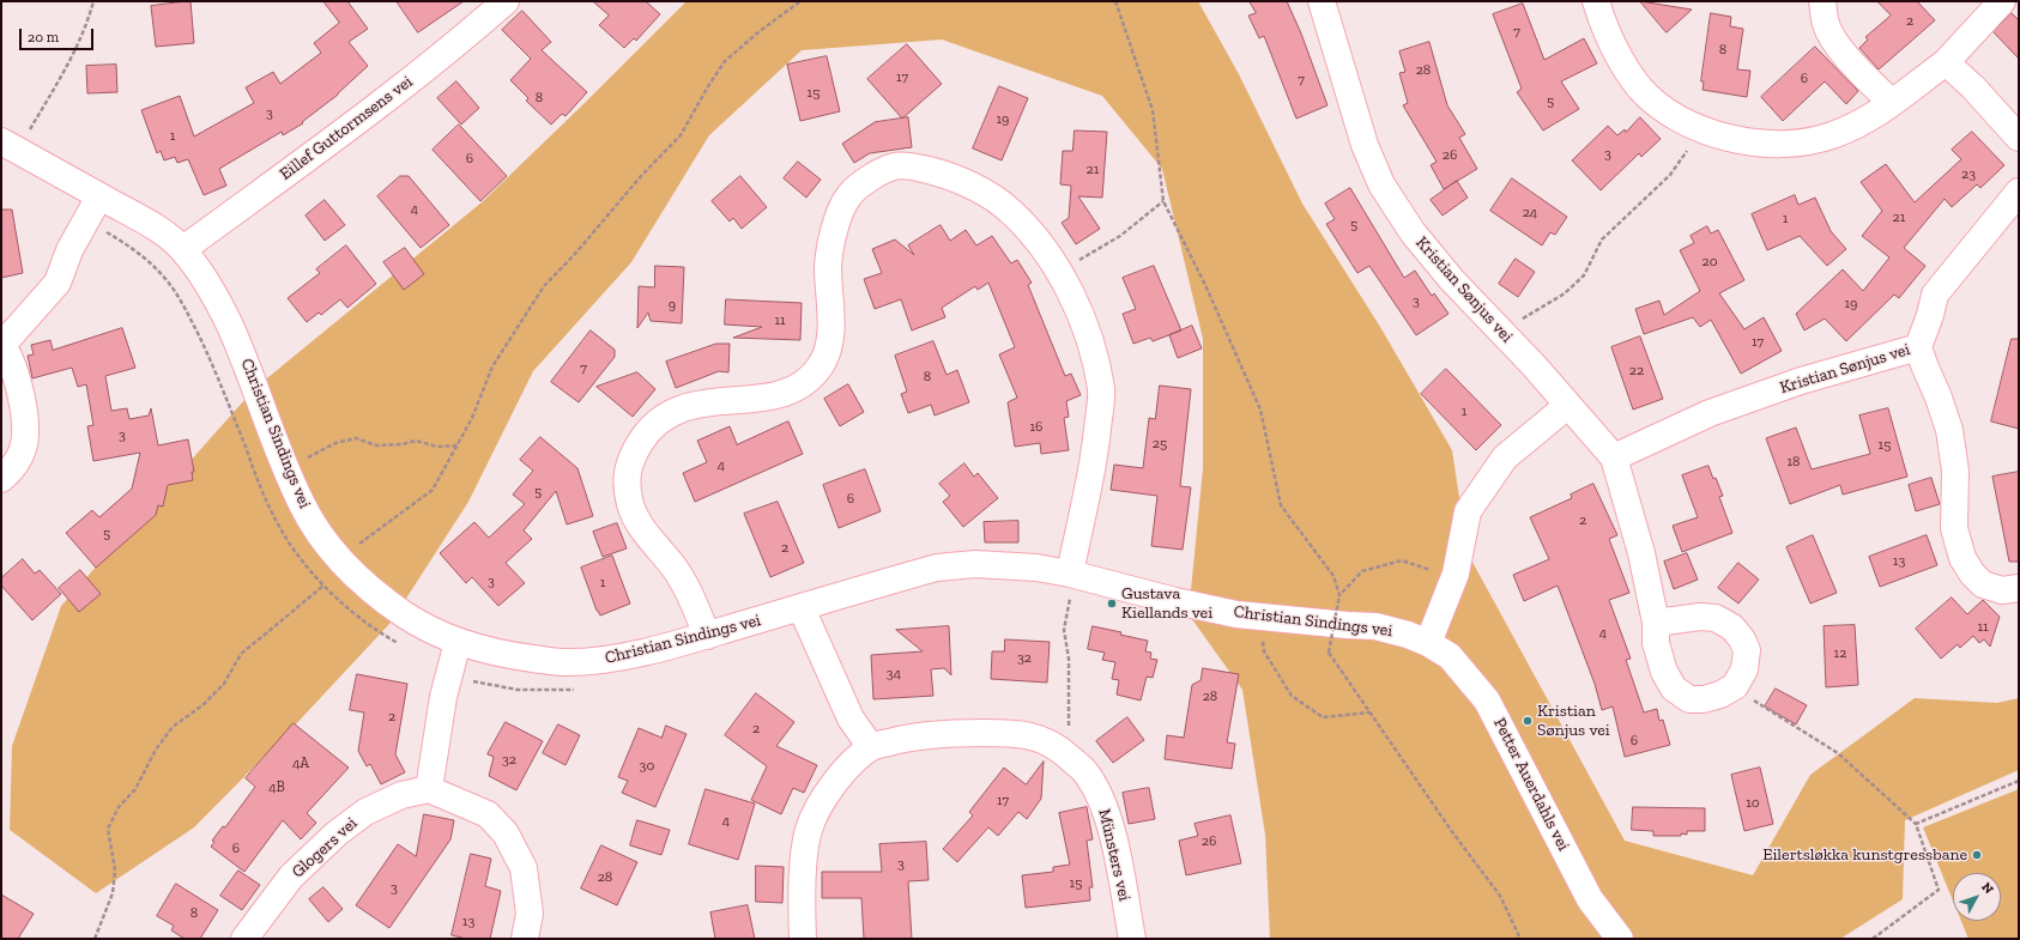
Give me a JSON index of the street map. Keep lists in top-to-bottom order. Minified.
{"streets":{"street":["Eillef Guttormsens vei","Kristian Sønjus vei","Christian Sindings vei","Petter Auerdahls vei","Glogers vei","Münsters vei"]},"crossings":[["Eillef Guttormsens vei","Christian Sindings vei"],["Christian Sindings vei","Petter Auerdahls vei"]],"places":["Gustava Kiellands vei","Kristian Sønjus vei","Eilertsløkka kunstgressbane"],"house_numbers":["2","7","8","28","17","6","7","15","8","5","3","19","1","3","26","6","21","23","4","24","21","1","5","20","3","19","9","11","17","7","22","8","1","16","3","25","15","18","4","5","6","2","5","2","13","3","1","11","4","12","32","34","28","2","2","6","32","4A","30","4B","17","10","4","26","6","3","28","15","3","8","13"],"scale_bar":"20 m","north":"top right"}
